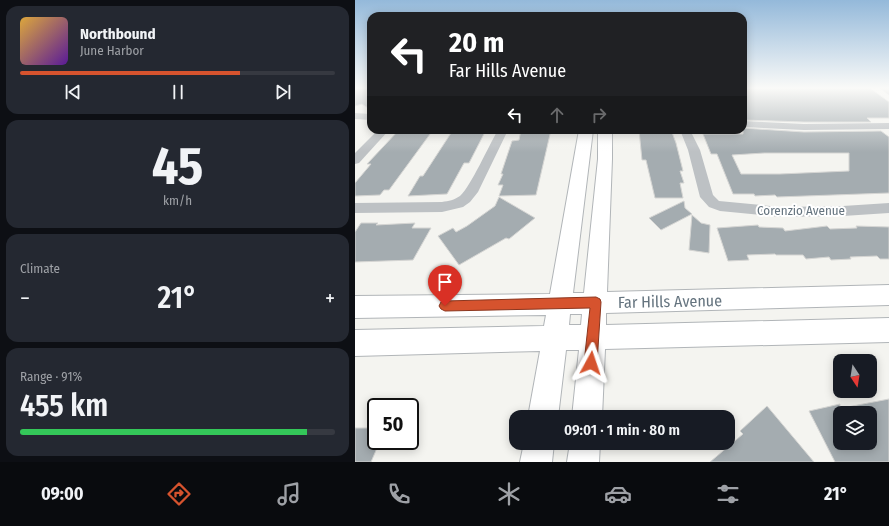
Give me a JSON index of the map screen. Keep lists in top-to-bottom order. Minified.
{"streets":{"main road":["Far Hills Avenue"],"street":["Corenzio Avenue"]},"north":"bottom","page":{"turn":["20 m","Far Hills Avenue"],"song":["Northbound","June Harbor"],"tile":[["45","km/h"],"Climate",["Range · 91%","455 km"]],"heat":["−","21°","+"],"limit":"50","trip":"09:01 · 1 min · 80 m","tabs":["09:00","21°"]}}
